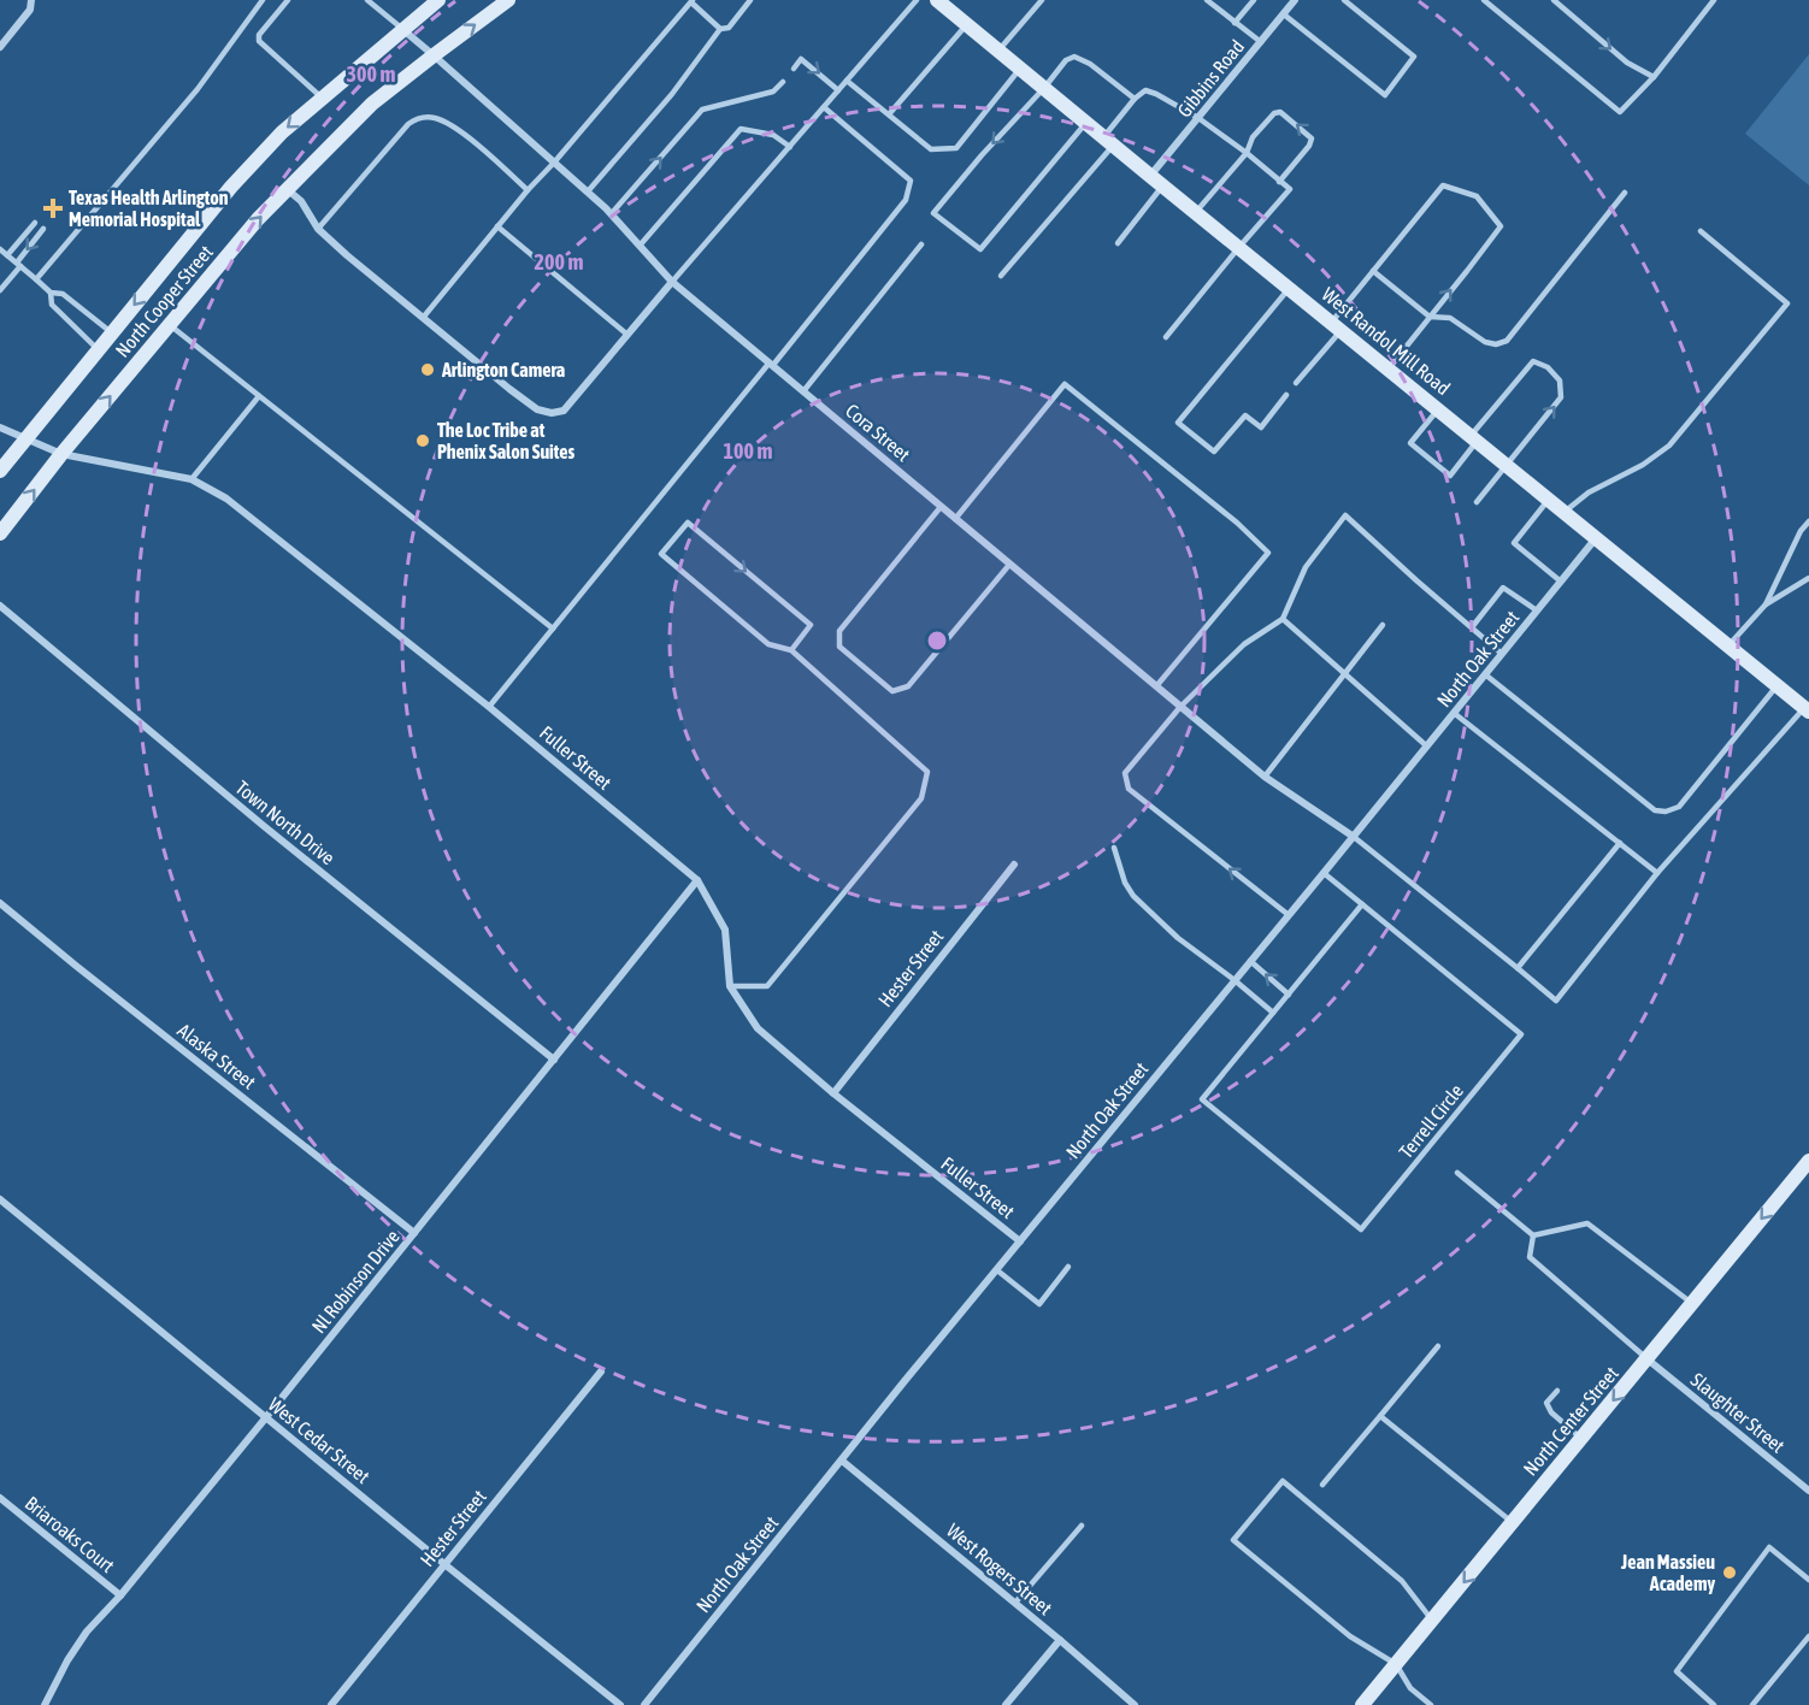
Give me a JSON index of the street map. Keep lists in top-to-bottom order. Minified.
{"streets":{"main road":["North Cooper Street","West Randol Mill Road","North Center Street"],"street":["Gibbins Road","Cora Street","North Oak Street","Fuller Street","Town North Drive","Hester Street","Alaska Street","Nl Robinson Drive","Slaughter Street","West Cedar Street","Briaroaks Court","West Rogers Street"],"lane":["Terrell Circle"]},"crossings":[["Gibbins Road","West Randol Mill Road"],["North Cooper Street","Cora Street"],["North Cooper Street","Fuller Street"],["West Randol Mill Road","North Oak Street"],["Cora Street","North Oak Street"],["North Oak Street","Fuller Street"],["North Oak Street","West Rogers Street"],["Fuller Street","Hester Street"],["Fuller Street","Nl Robinson Drive"],["Town North Drive","Nl Robinson Drive"],["Hester Street","West Cedar Street"],["Alaska Street","Nl Robinson Drive"],["Nl Robinson Drive","West Cedar Street"],["Nl Robinson Drive","Briaroaks Court"],["Slaughter Street","North Center Street"]],"one_way":["North Center Street"],"places":{"health":["Texas Health Arlington Memorial Hospital"],"other":["Arlington Camera","The Loc Tribe at Phenix Salon Suites","Jean Massieu Academy"]},"rings":["300 m","200 m","100 m"]}
